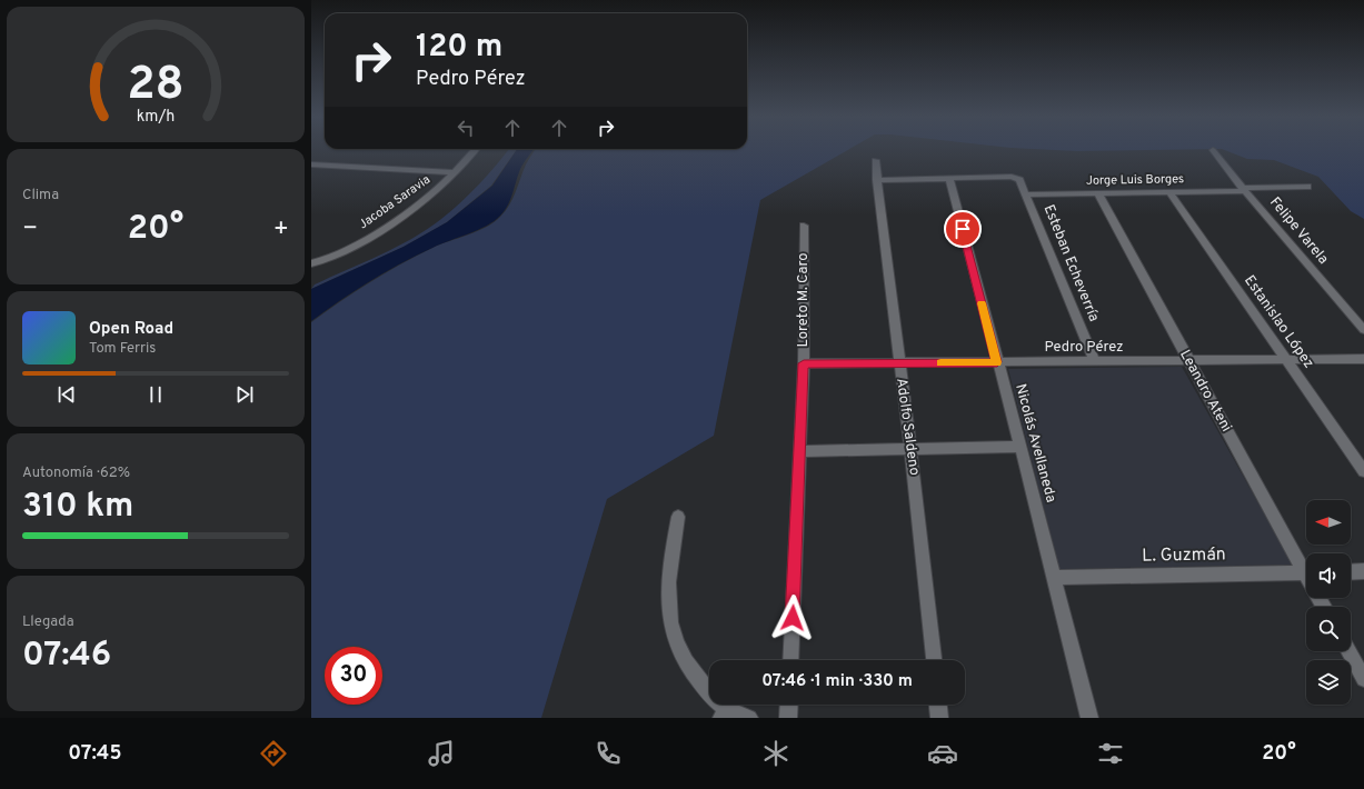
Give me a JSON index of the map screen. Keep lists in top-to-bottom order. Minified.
{"streets":{"street":["Jorge Luis Borges","Jacoba Saravia","Felipe Varela","Esteban Echeverría","Loreto M. Caro","Estanislao López","Pedro Pérez","Leandro Ateni","Adolfo Saldeno","Nicolás Avellaneda","L. Guzmán"]},"crossings":[["Jorge Luis Borges","Felipe Varela"],["Jorge Luis Borges","Esteban Echeverría"],["Jorge Luis Borges","Estanislao López"],["Jorge Luis Borges","Leandro Ateni"],["Esteban Echeverría","Pedro Pérez"],["Esteban Echeverría","Nicolás Avellaneda"],["Loreto M. Caro","Pedro Pérez"],["Estanislao López","Pedro Pérez"],["Pedro Pérez","Leandro Ateni"],["Pedro Pérez","Adolfo Saldeno"],["Pedro Pérez","Nicolás Avellaneda"],["Nicolás Avellaneda","L. Guzmán"]],"north":"left","page":{"turn":["120 m","Pedro Pérez"],"tile":["Clima",["Autonomía · 62%","310 km"],["Llegada","07:46"]],"heat":["−","20°","+"],"song":["Open Road","Tom Ferris"],"limit":"30","trip":"07:46 · 1 min · 330 m","tabs":["07:45","20°"],"gauge":["28","km/h"]}}
